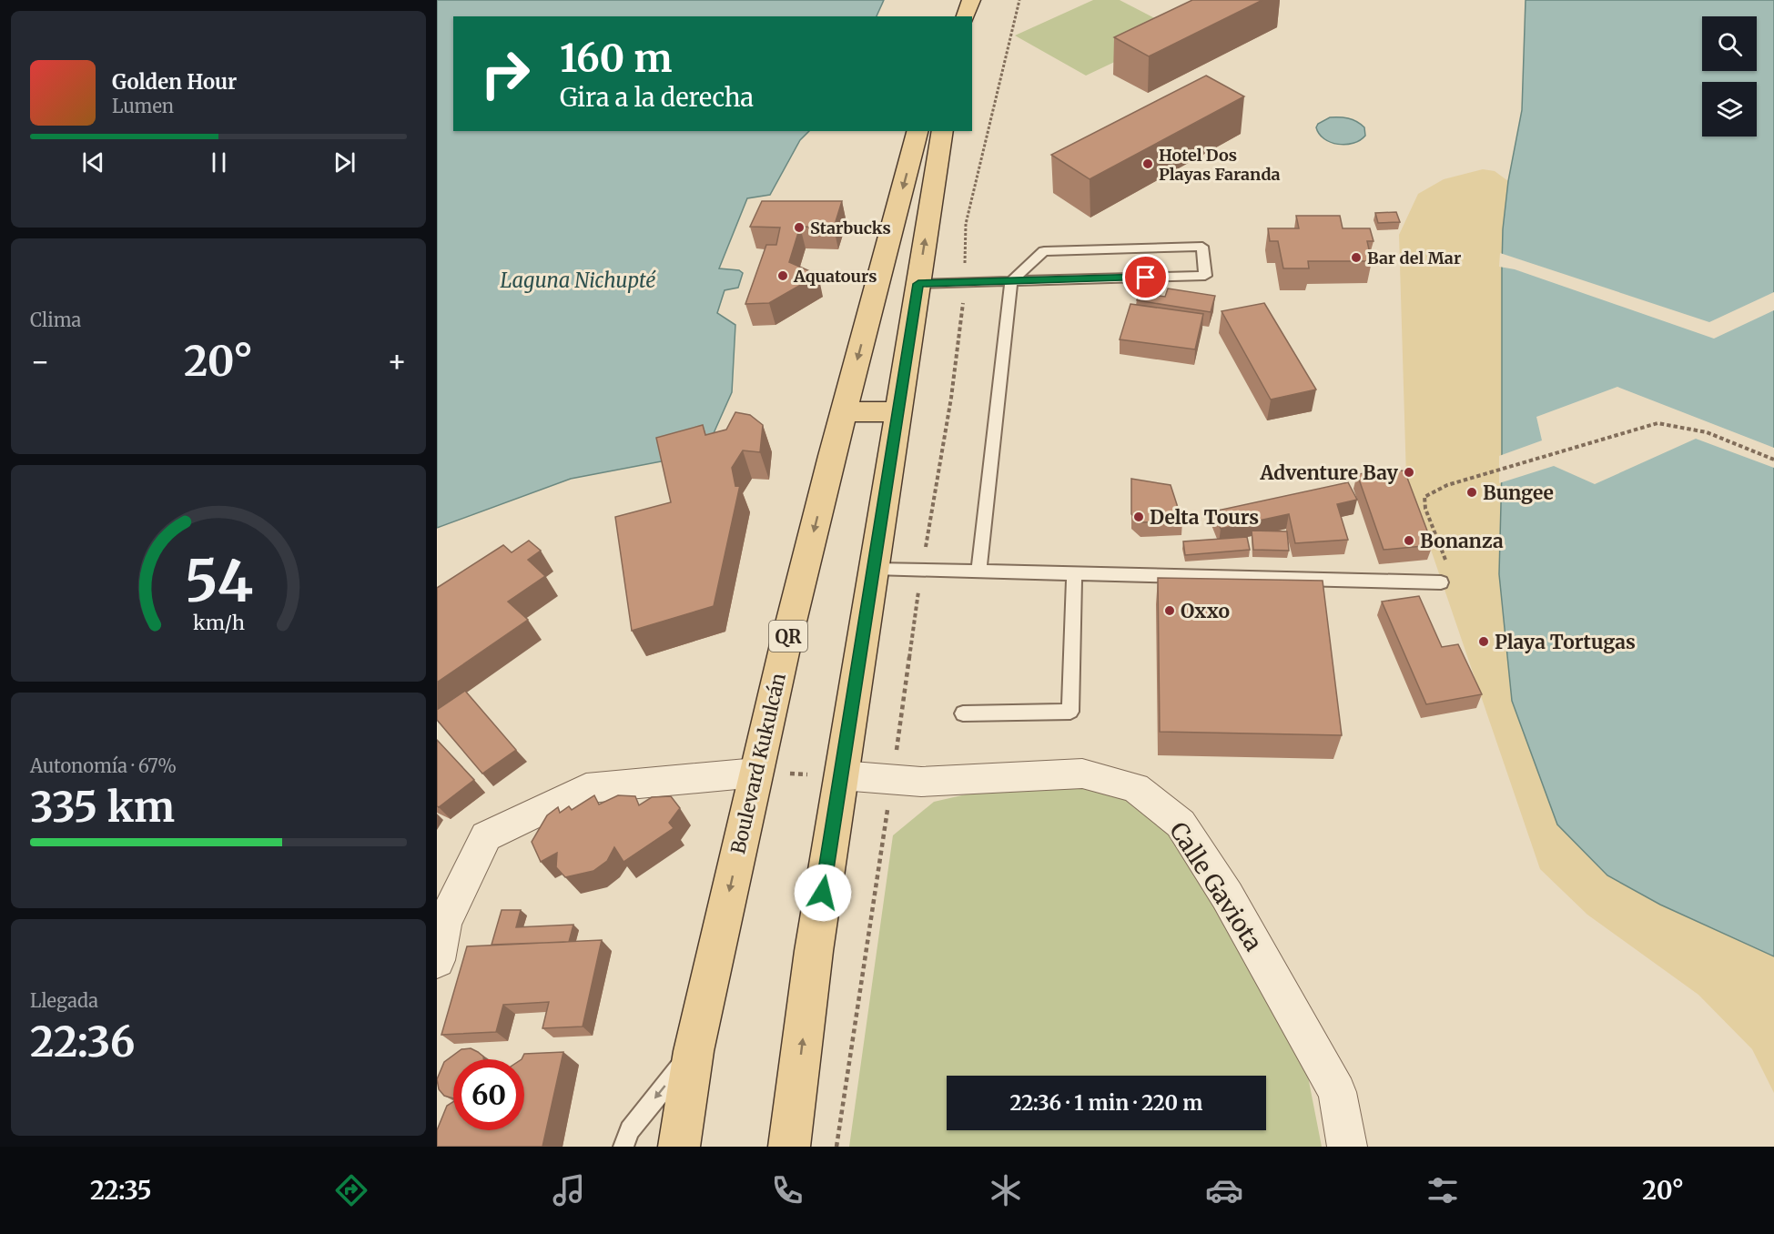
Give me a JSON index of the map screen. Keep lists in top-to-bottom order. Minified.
{"streets":{"main road":["QR","Boulevard Kukulcán"],"street":["Calle Gaviota"]},"water":["Laguna Nichupté"],"places":["Hotel Dos Playas Faranda","Starbucks","Bar del Mar","Aquatours","Adventure Bay","Bungee","Delta Tours","Bonanza","Oxxo","Playa Tortugas"],"page":{"turn":["160 m","Gira a la derecha"],"song":["Golden Hour","Lumen"],"tile":["Clima",["Autonomía · 67%","335 km"],["Llegada","22:36"]],"heat":["−","20°","+"],"limit":"60","trip":"22:36 · 1 min · 220 m","tabs":["22:35","20°"],"gauge":["54","km/h"]}}
